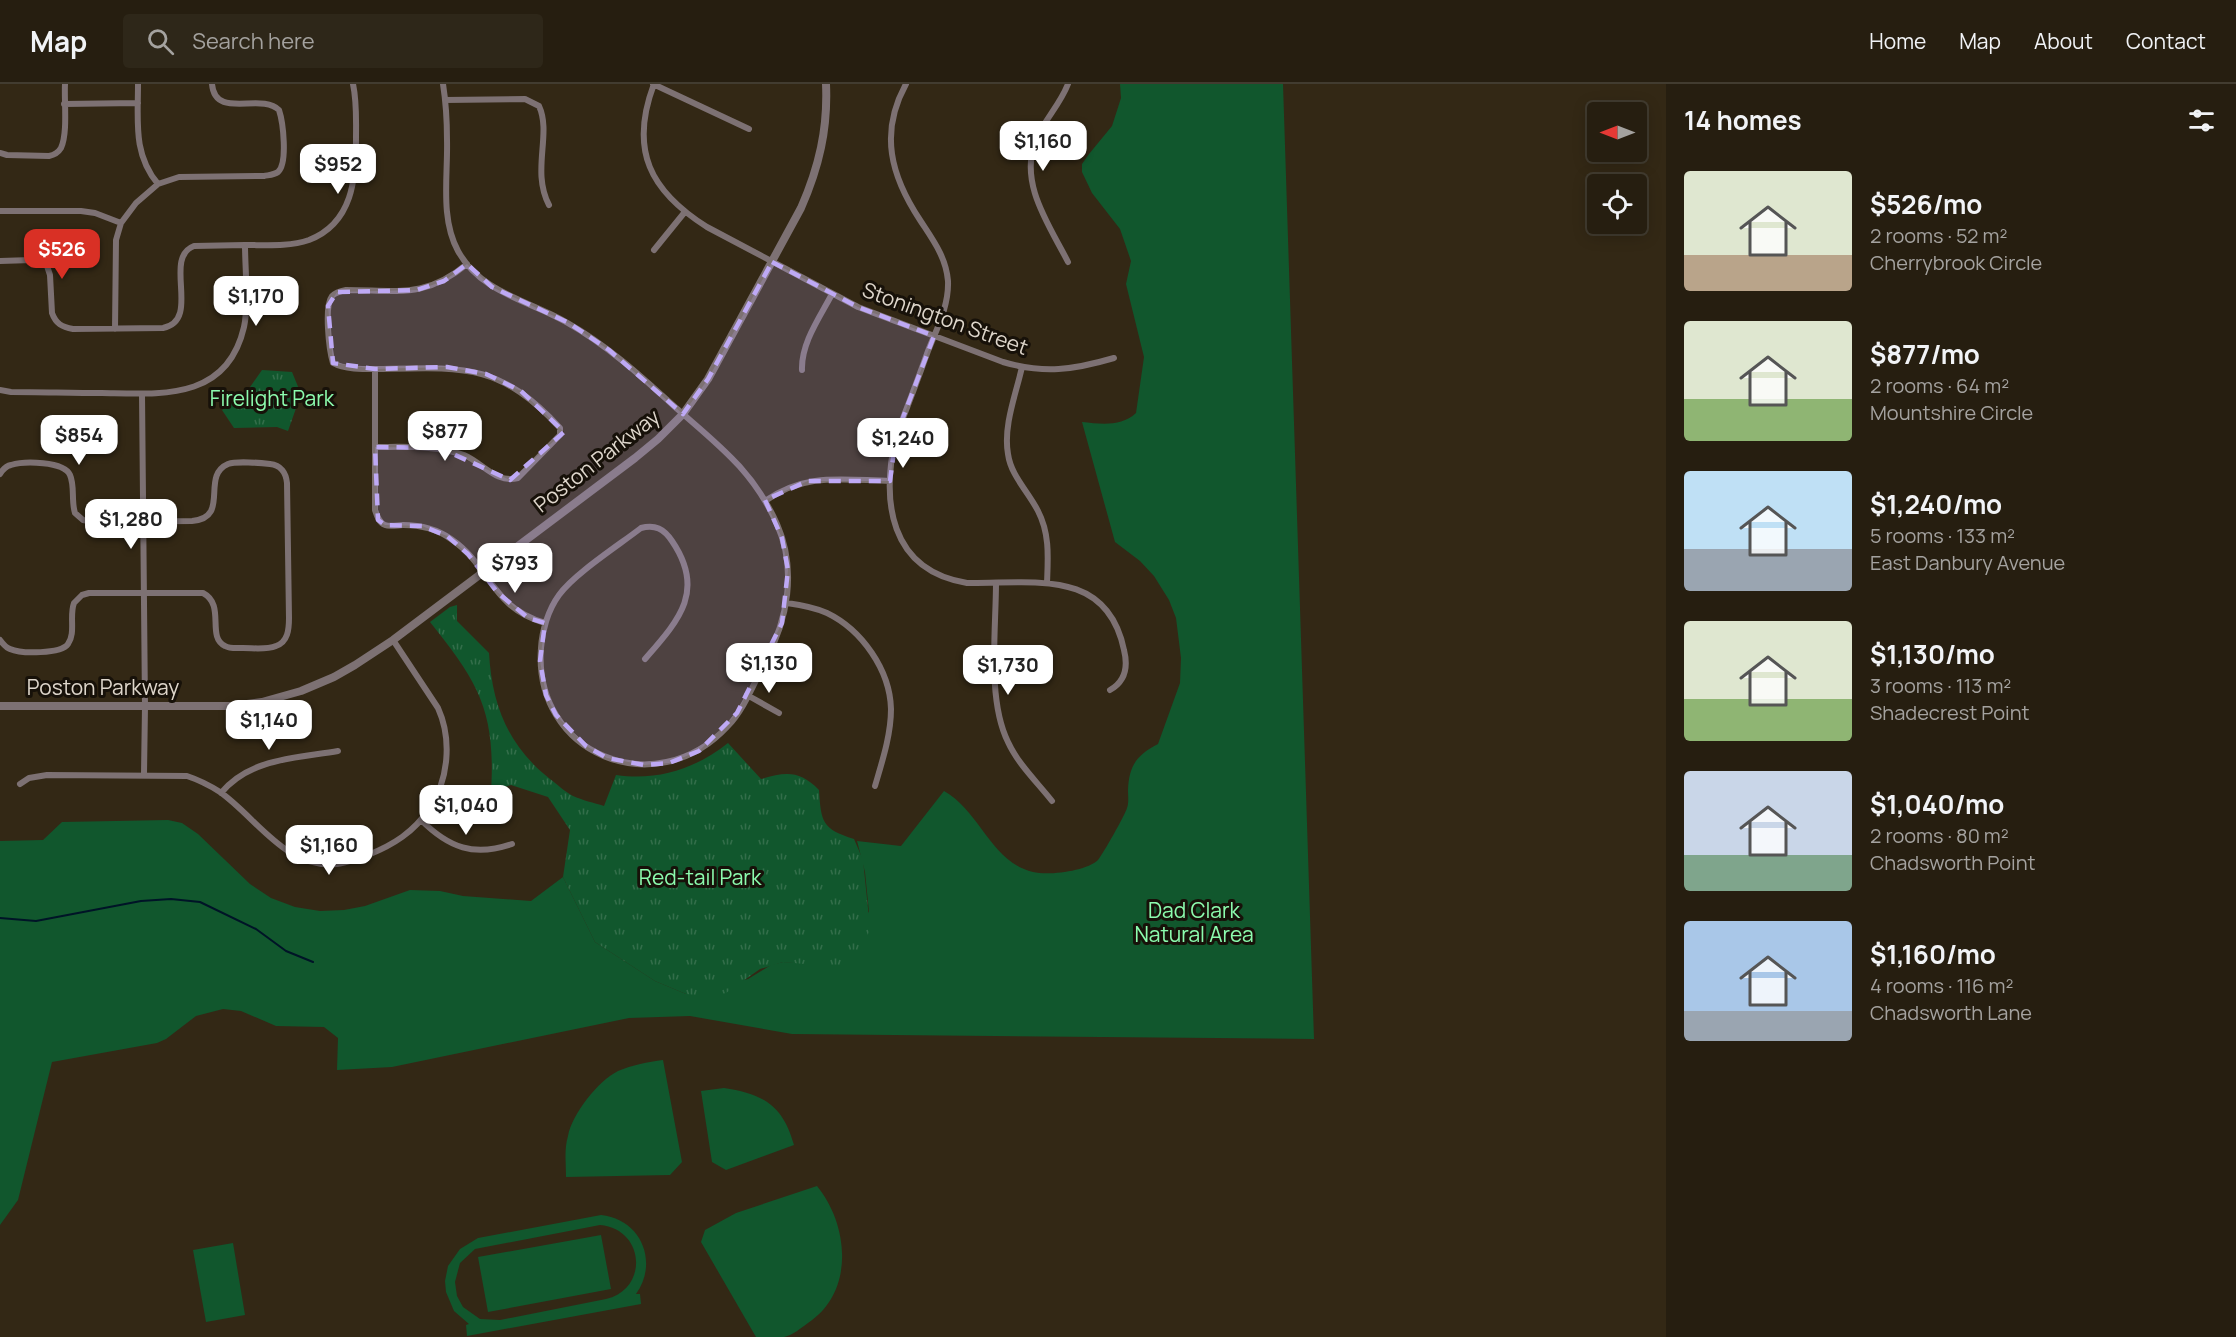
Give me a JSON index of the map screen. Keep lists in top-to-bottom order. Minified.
{"streets":{"street":["Stonington Street","Poston Parkway"]},"crossings":[["Stonington Street","Poston Parkway"]],"parks":["Firelight Park","Red-tail Park","Dad Clark Natural Area"],"north":"left","page":{"header":"Map","search":"Search here","nav":["Home","Map","About","Contact"],"heading":"14 homes","price":["$1,160","$952","$526","$1,170","$877","$854","$1,240","$1,280","$793","$1,130","$1,730","$1,140","$1,040","$1,160"],"list":[{"name":"$526/mo","note":"2 rooms · 52 m² · Cherrybrook Circle"},{"name":"$877/mo","note":"2 rooms · 64 m² · Mountshire Circle"},{"name":"$1,240/mo","note":"5 rooms · 133 m² · East Danbury Avenue"},{"name":"$1,130/mo","note":"3 rooms · 113 m² · Shadecrest Point"},{"name":"$1,040/mo","note":"2 rooms · 80 m² · Chadsworth Point"},{"name":"$1,160/mo","note":"4 rooms · 116 m² · Chadsworth Lane"}]}}
